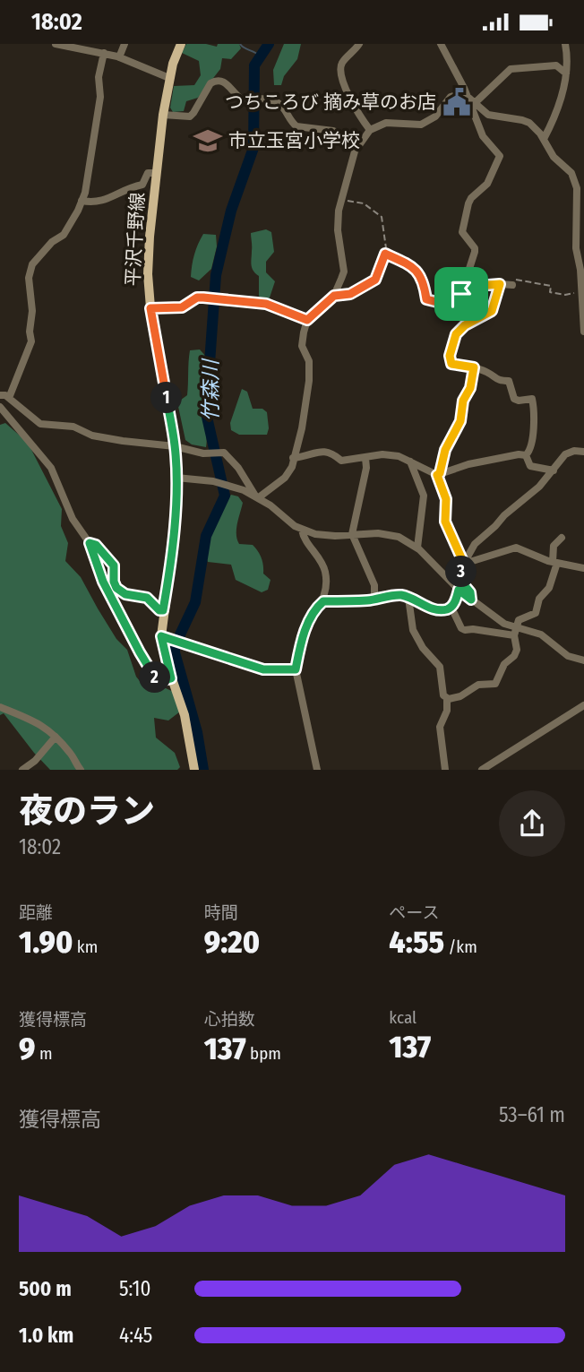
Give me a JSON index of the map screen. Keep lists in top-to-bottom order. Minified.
{"streets":{"main road":["平沢千野線"]},"water":["竹森川"],"places":{"public building":["つちころび 摘み草のお店"],"school or university":["市立玉宮小学校"]},"page":{"status":"18:02","pins":["1","3","2"],"heading":["夜のラン","18:02"],"stats":[["距離","1.90 km"],["時間","9:20"],["ペース","4:55 /km"],["獲得標高","9 m"],["心拍数","137 bpm"],["kcal","137"]],"chart":["獲得標高","53–61 m"],"list":[{"name":"500 m","note":"5:10"},{"name":"1.0 km","note":"4:45"}]}}
